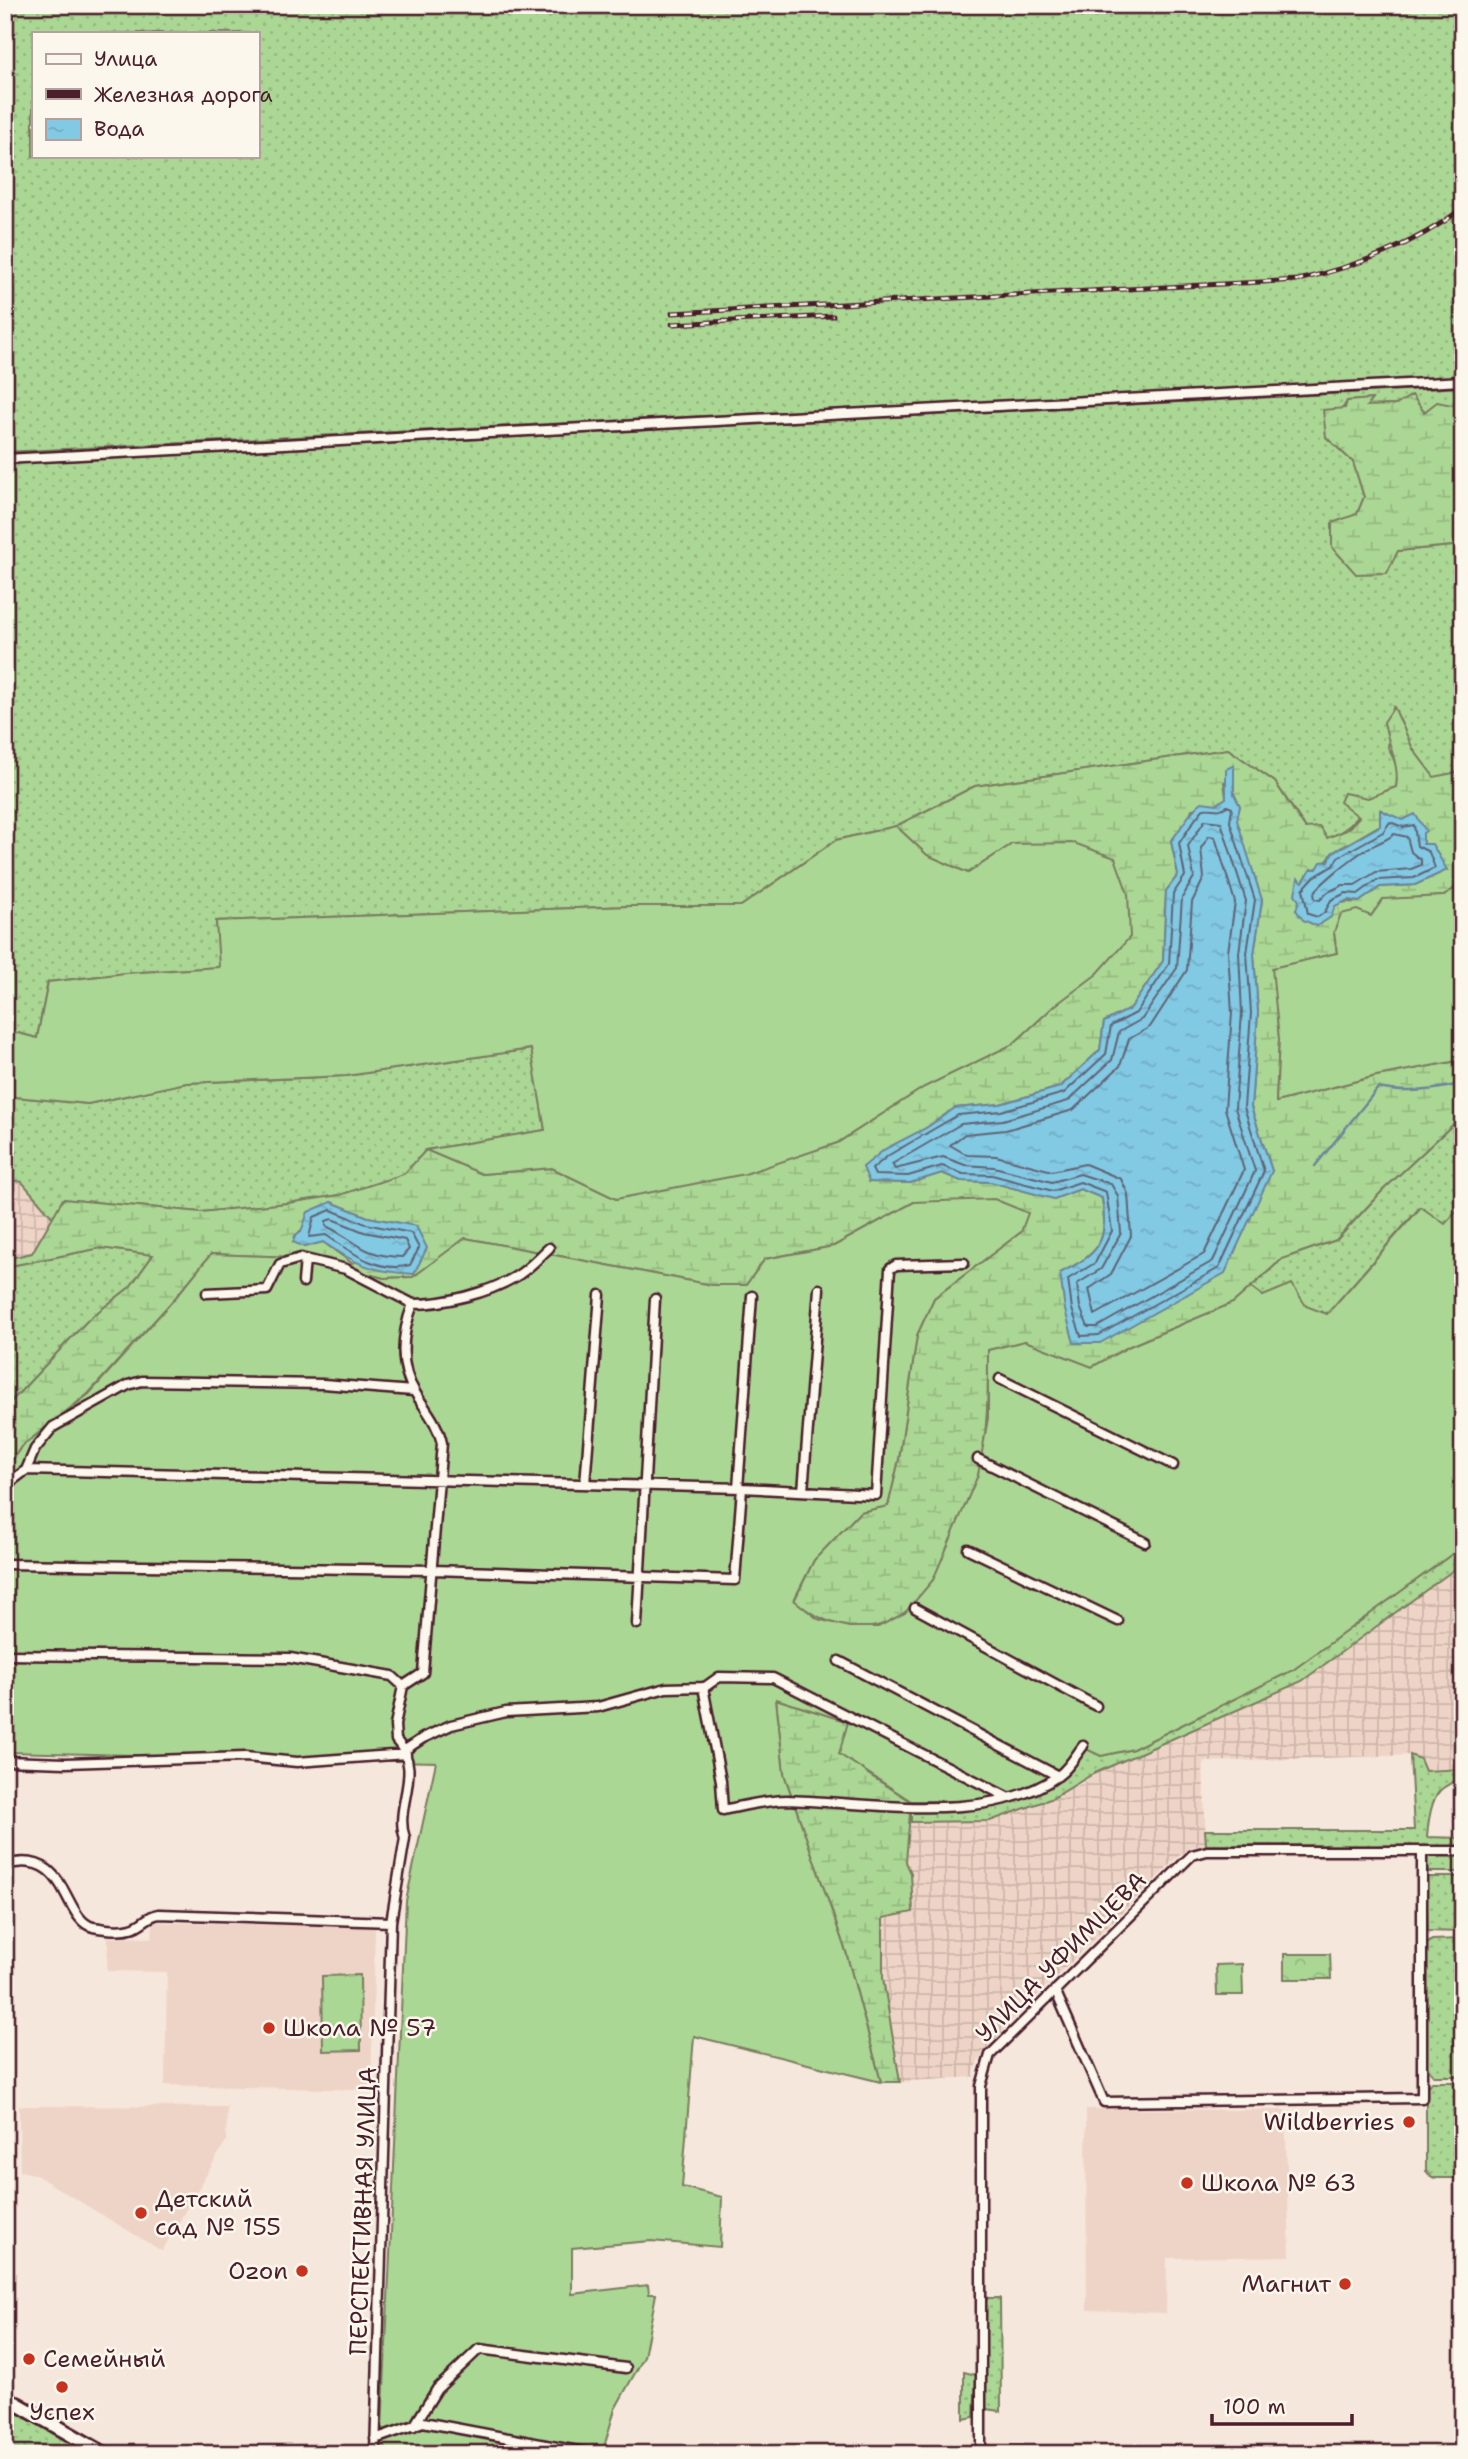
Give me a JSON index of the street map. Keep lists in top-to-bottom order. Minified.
{"streets":{"street":["УЛИЦА УФИМЦЕВА","ПЕРСПЕКТИВНАЯ УЛИЦА"]},"places":["Школа № 57","Wildberries","Школа № 63","Детский сад № 155","Ozon","Магнит","Семейный","Успех"],"legend":["Улица","Железная дорога","Вода"],"scale_bar":"100 m"}
